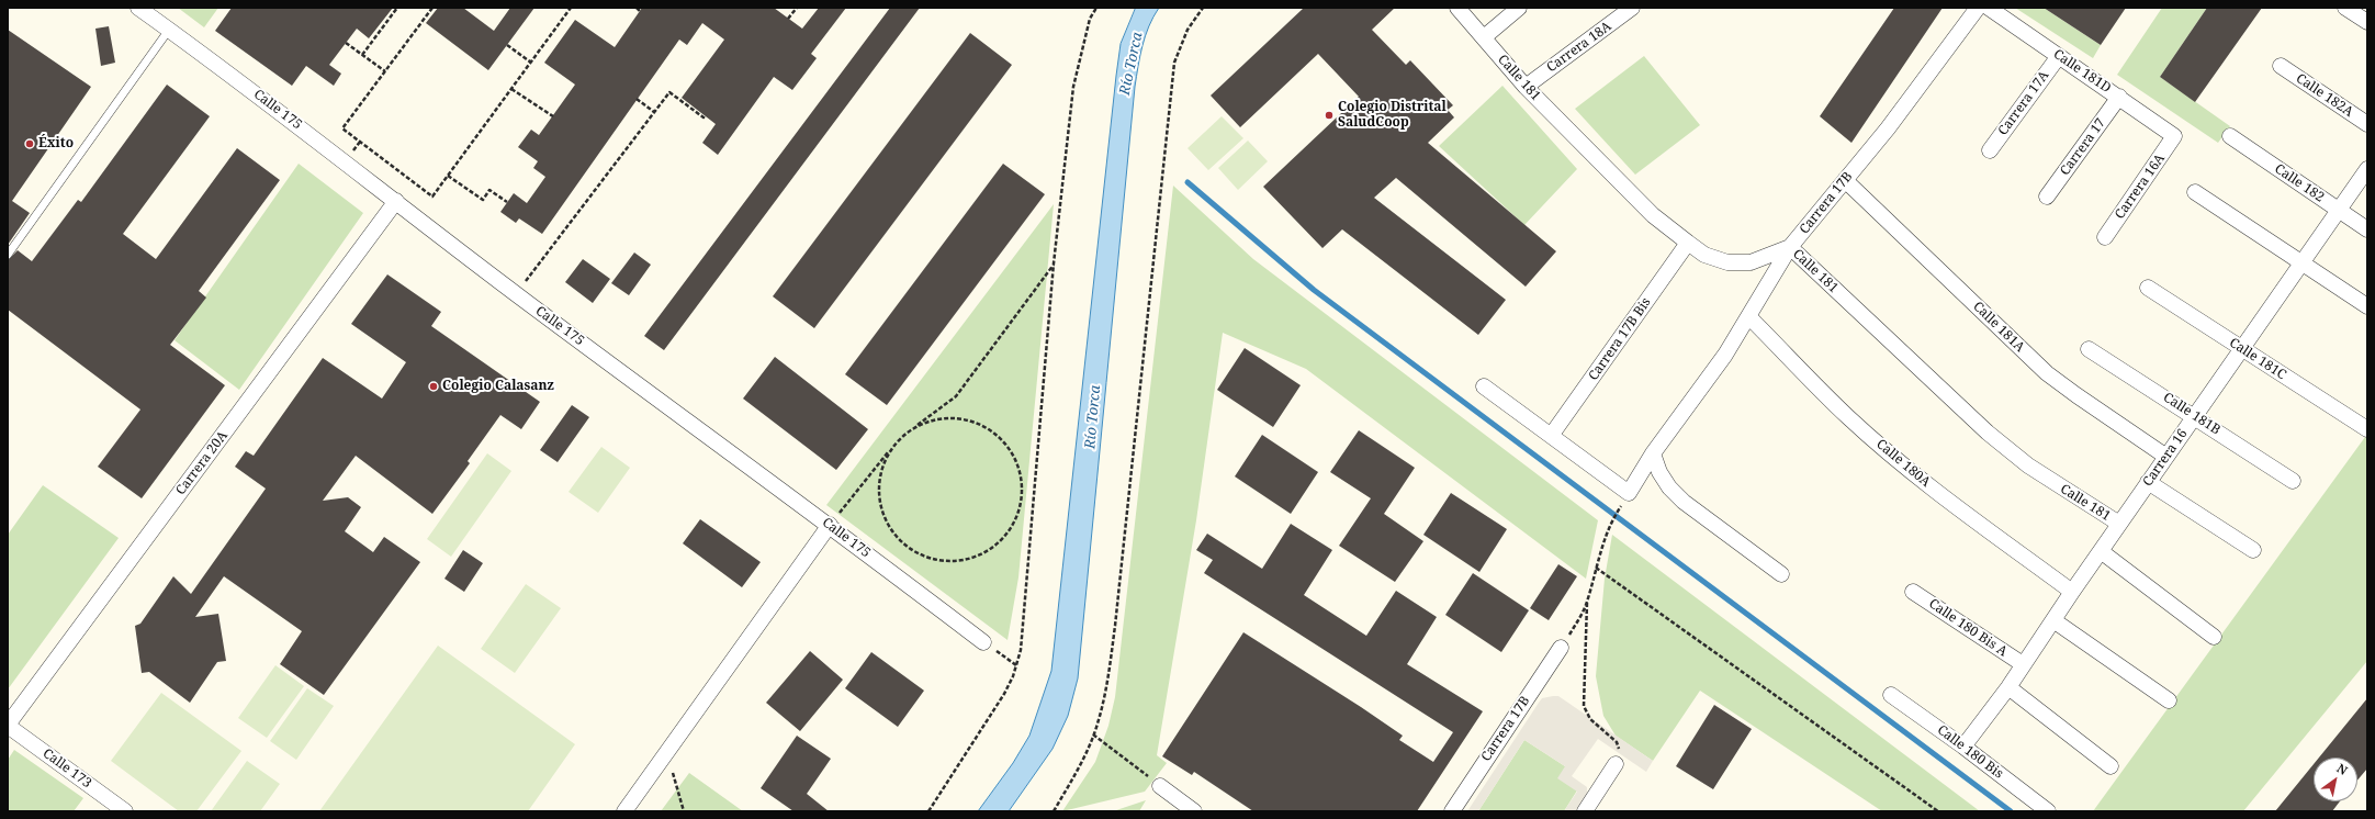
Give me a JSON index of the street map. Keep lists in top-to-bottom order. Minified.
{"streets":{"street":["Carrera 18A","Calle 181D","Calle 181","Calle 182A","Carrera 17A","Calle 175","Carrera 17","Calle 182","Carrera 16A","Carrera 17B","Calle 181A","Carrera 17B Bis","Calle 181C","Calle 181B","Carrera 16","Carrera 20A","Calle 180A","Calle 180 Bis A","Calle 180 Bis","Calle 173"]},"crossings":[["Carrera 18A","Calle 181"],["Calle 181D","Carrera 17A"],["Calle 181D","Carrera 17"],["Calle 181D","Carrera 16A"],["Calle 181","Carrera 17B"],["Calle 181","Carrera 17B Bis"],["Calle 181","Carrera 16"],["Calle 175","Carrera 20A"],["Calle 182","Carrera 16"],["Carrera 17B","Calle 181A"],["Carrera 17B","Calle 180A"],["Calle 181A","Carrera 16"],["Calle 181C","Carrera 16"],["Calle 181B","Carrera 16"],["Carrera 16","Calle 180A"],["Carrera 16","Calle 180 Bis A"],["Carrera 16","Calle 180 Bis"],["Carrera 20A","Calle 173"]],"water":["Río Torca"],"places":["Colegio Distrital SaludCoop","Éxito","Colegio Calasanz"],"north":"top right"}
